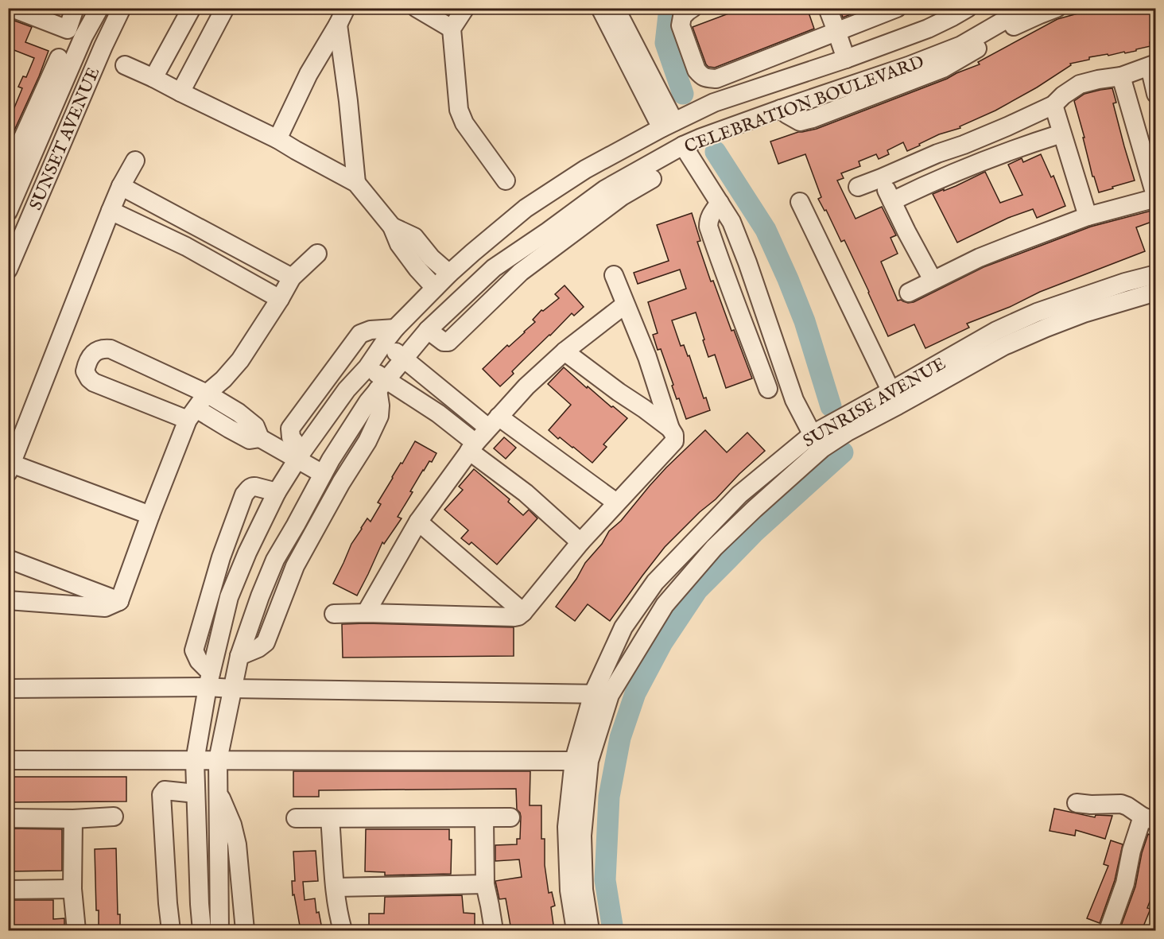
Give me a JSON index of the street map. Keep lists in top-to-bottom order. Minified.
{"streets":{"street":["CELEBRATION BOULEVARD","SUNSET AVENUE","SUNRISE AVENUE"]}}
